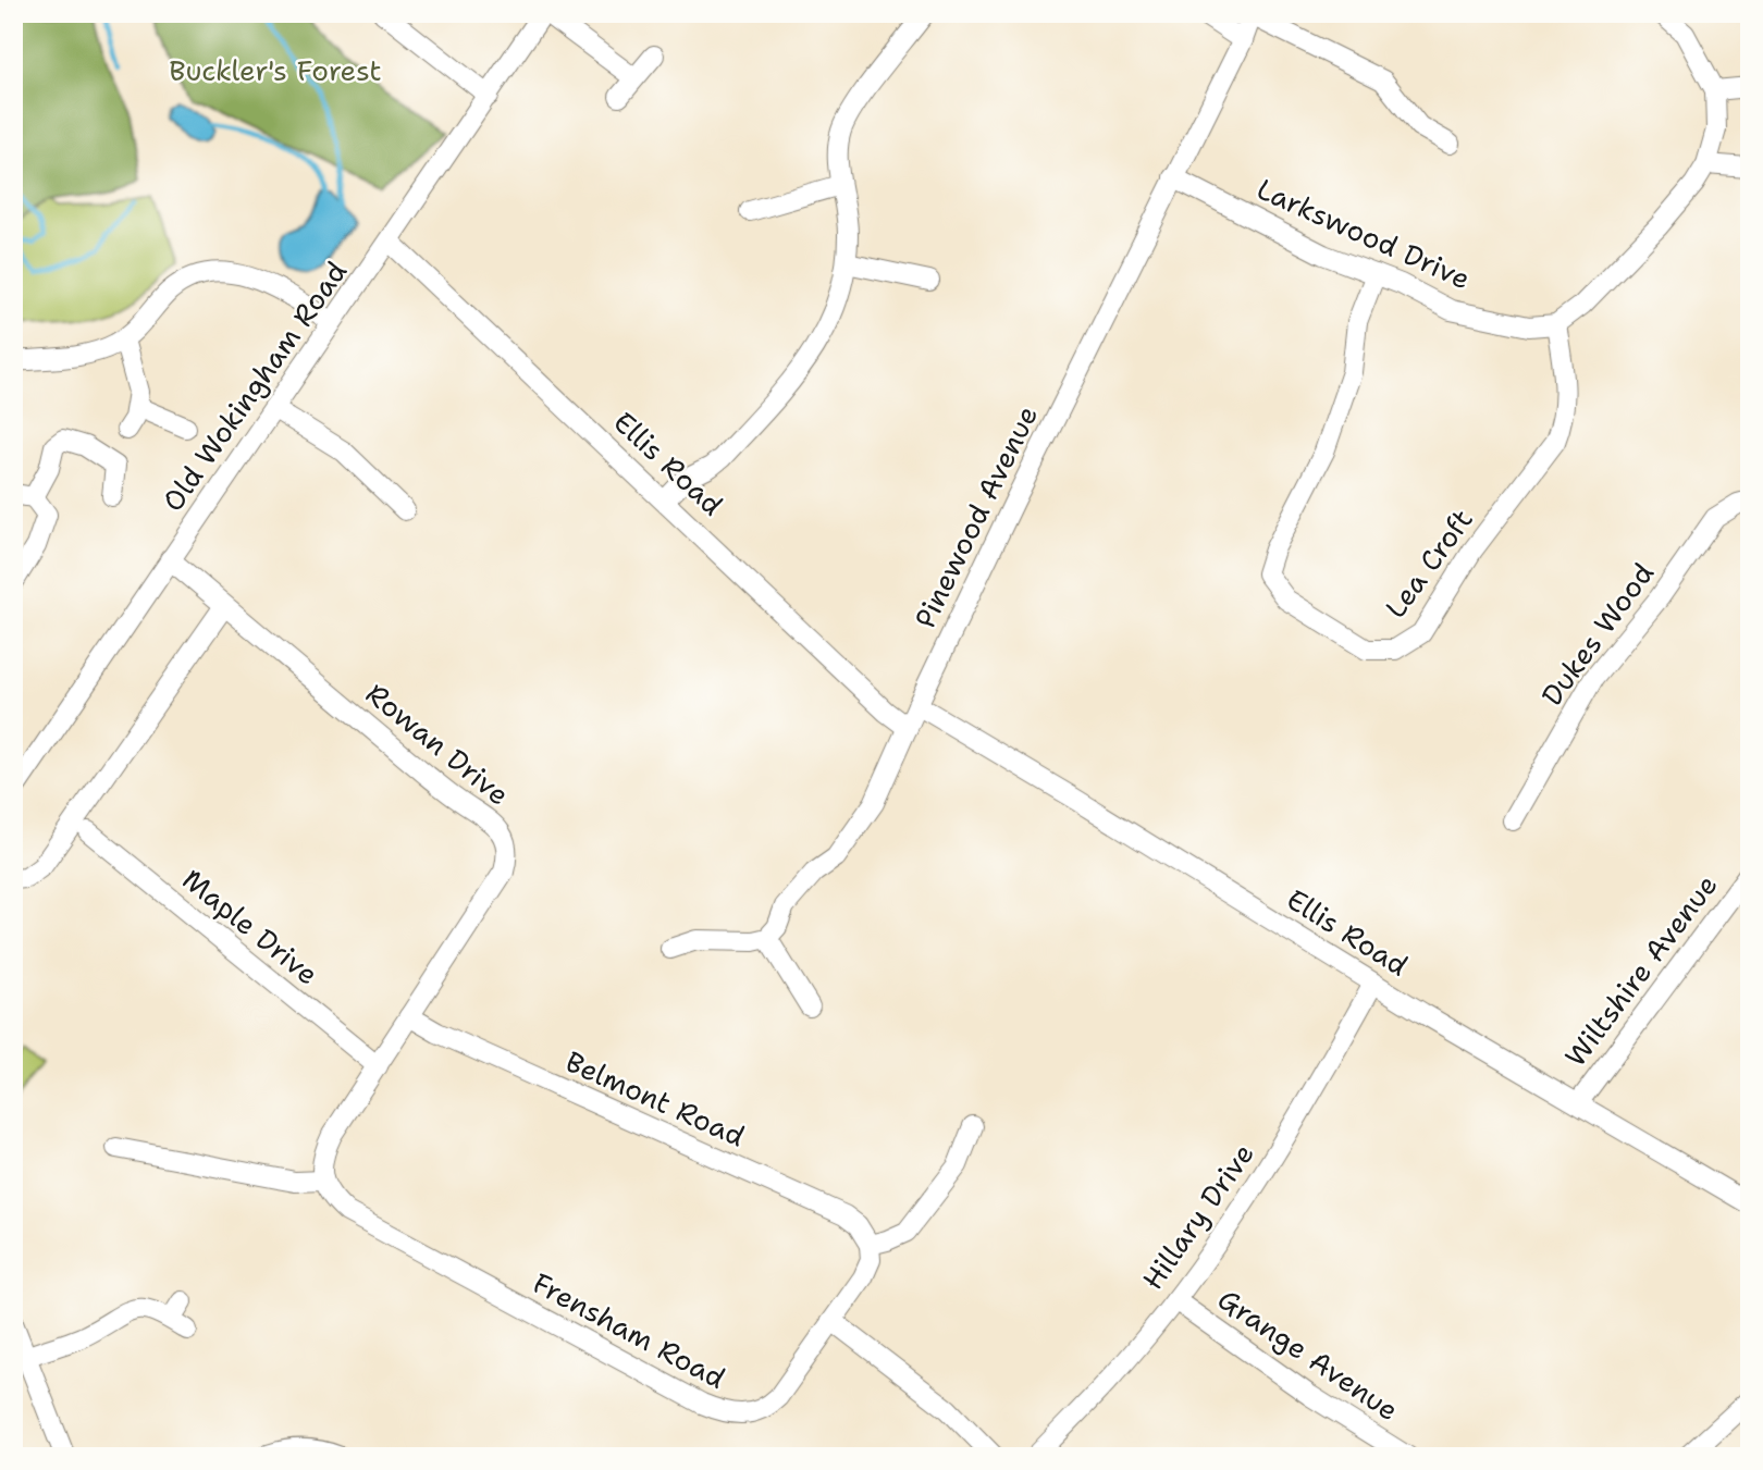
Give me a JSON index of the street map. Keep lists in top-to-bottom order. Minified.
{"streets":{"street":["Larkswood Drive","Old Wokingham Road","Ellis Road","Pinewood Avenue","Lea Croft","Dukes Wood","Rowan Drive","Maple Drive","Wiltshire Avenue","Belmont Road","Hillary Drive","Frensham Road","Grange Avenue"]},"crossings":[["Larkswood Drive","Pinewood Avenue"],["Larkswood Drive","Lea Croft"],["Old Wokingham Road","Ellis Road"],["Old Wokingham Road","Rowan Drive"],["Ellis Road","Pinewood Avenue"],["Ellis Road","Wiltshire Avenue"],["Ellis Road","Hillary Drive"],["Rowan Drive","Maple Drive"],["Rowan Drive","Belmont Road"],["Rowan Drive","Frensham Road"],["Belmont Road","Frensham Road"],["Hillary Drive","Grange Avenue"]],"parks":["Buckler's Forest"]}
